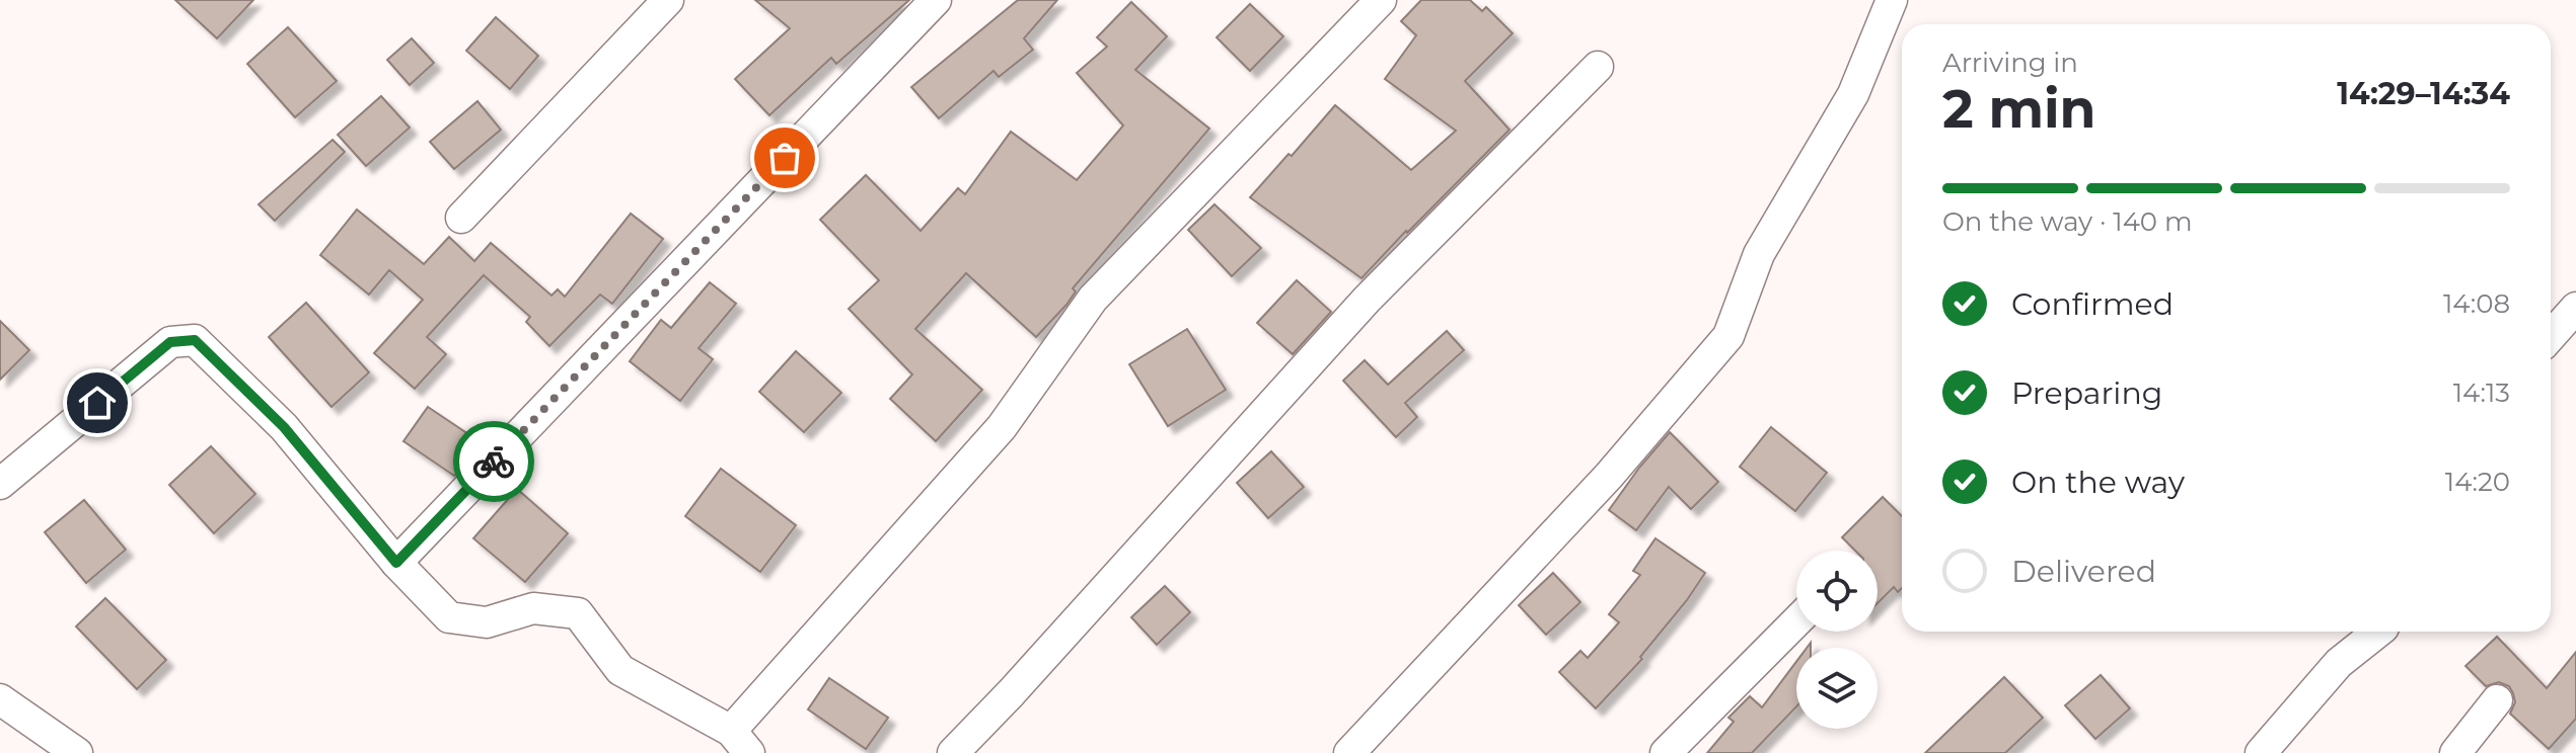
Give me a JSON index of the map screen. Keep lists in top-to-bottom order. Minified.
{"page":{"heading":["2 min","Arriving in","14:29–14:34"],"bar":"On the way · 140 m","list":[["Confirmed","14:08"],["Preparing","14:13"],["On the way","14:20"],"Delivered"]}}
